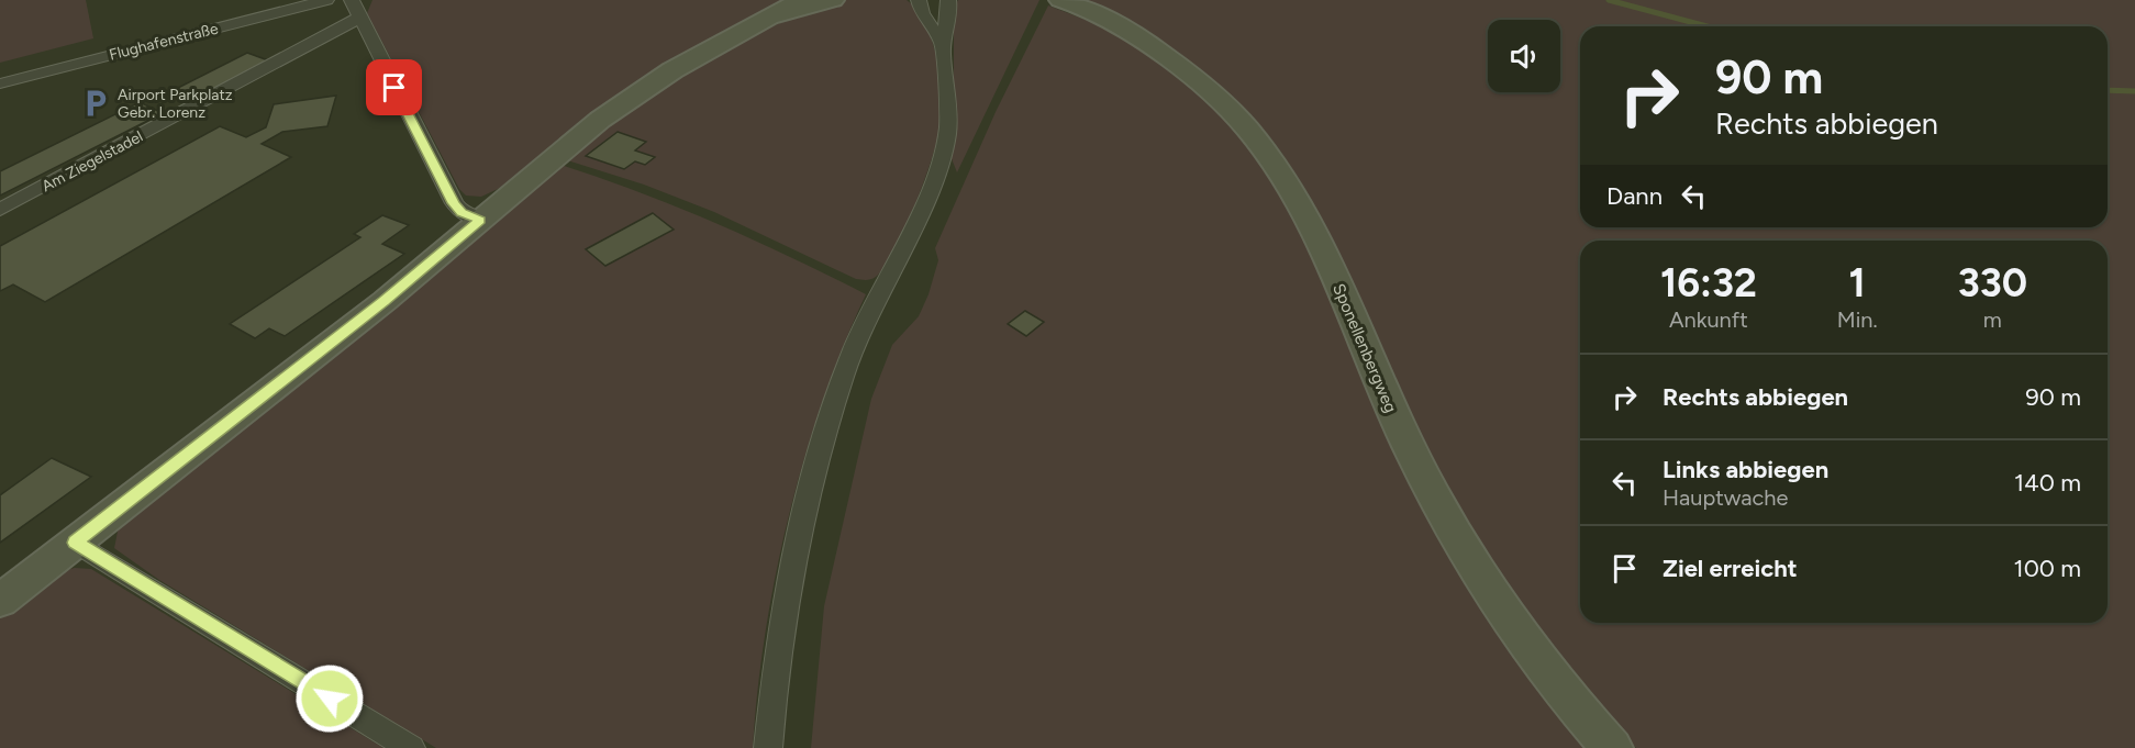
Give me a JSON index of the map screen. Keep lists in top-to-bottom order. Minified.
{"streets":{"street":["Flughafenstraße","Am Ziegelstadel","Sponellenbergweg"]},"places":{"parking":["Airport Parkplatz Gebr. Lorenz"]},"page":{"turn":["90 m","Rechts abbiegen"],"then":"Dann","eta":["16:32","Ankunft","1","Min.","330","m"],"list":[{"name":"Rechts abbiegen","value":"90 m"},{"name":"Links abbiegen","note":"Hauptwache","value":"140 m"},{"name":"Ziel erreicht","value":"100 m"}]}}
